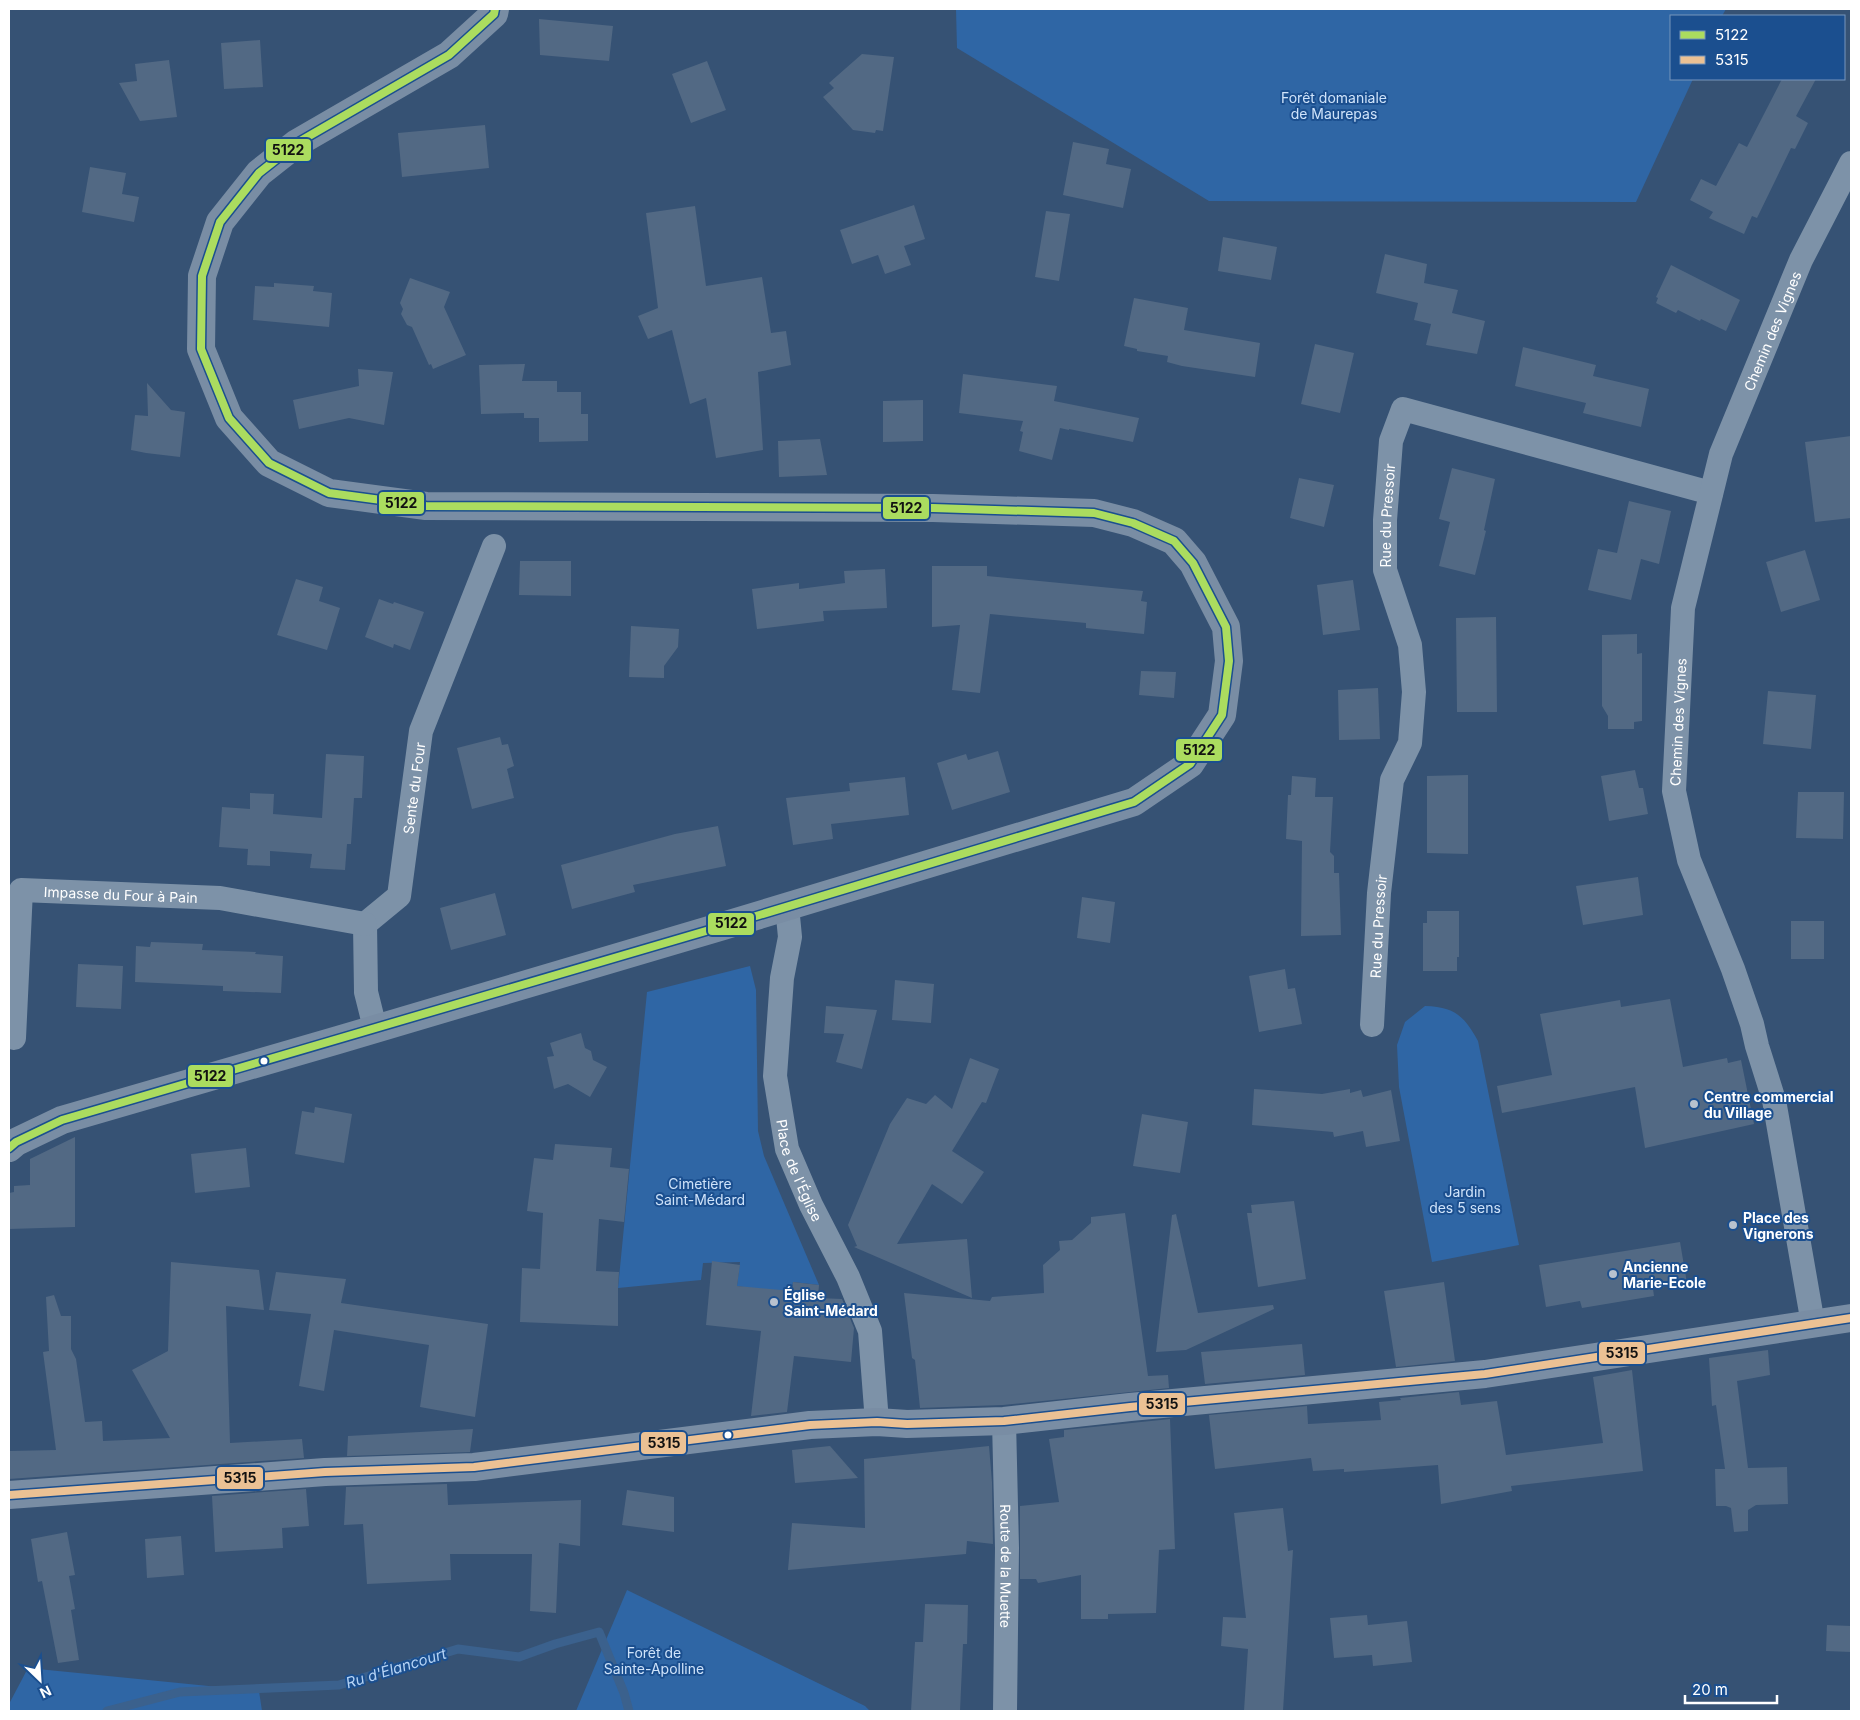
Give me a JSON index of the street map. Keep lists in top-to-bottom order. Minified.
{"streets":{"street":["Chemin des Vignes","Rue du Pressoir","Sente du Four","Impasse du Four à Pain","Place de l'Église","Route de la Muette"]},"crossings":[["Chemin des Vignes","Rue du Pressoir"],["Sente du Four","Impasse du Four à Pain"]],"water":["Ru d'Élancourt"],"parks":["Forêt domaniale de Maurepas","Cimetière Saint-Médard","Jardin des 5 sens","Forêt de Sainte-Apolline"],"places":["Centre commercial du Village","Place des Vignerons","Ancienne Marie-Ecole","Église Saint-Médard"],"lines":["transit line 5122","transit line 5315"],"legend":["5122","5315"],"scale_bar":"20 m","north":"bottom right"}
